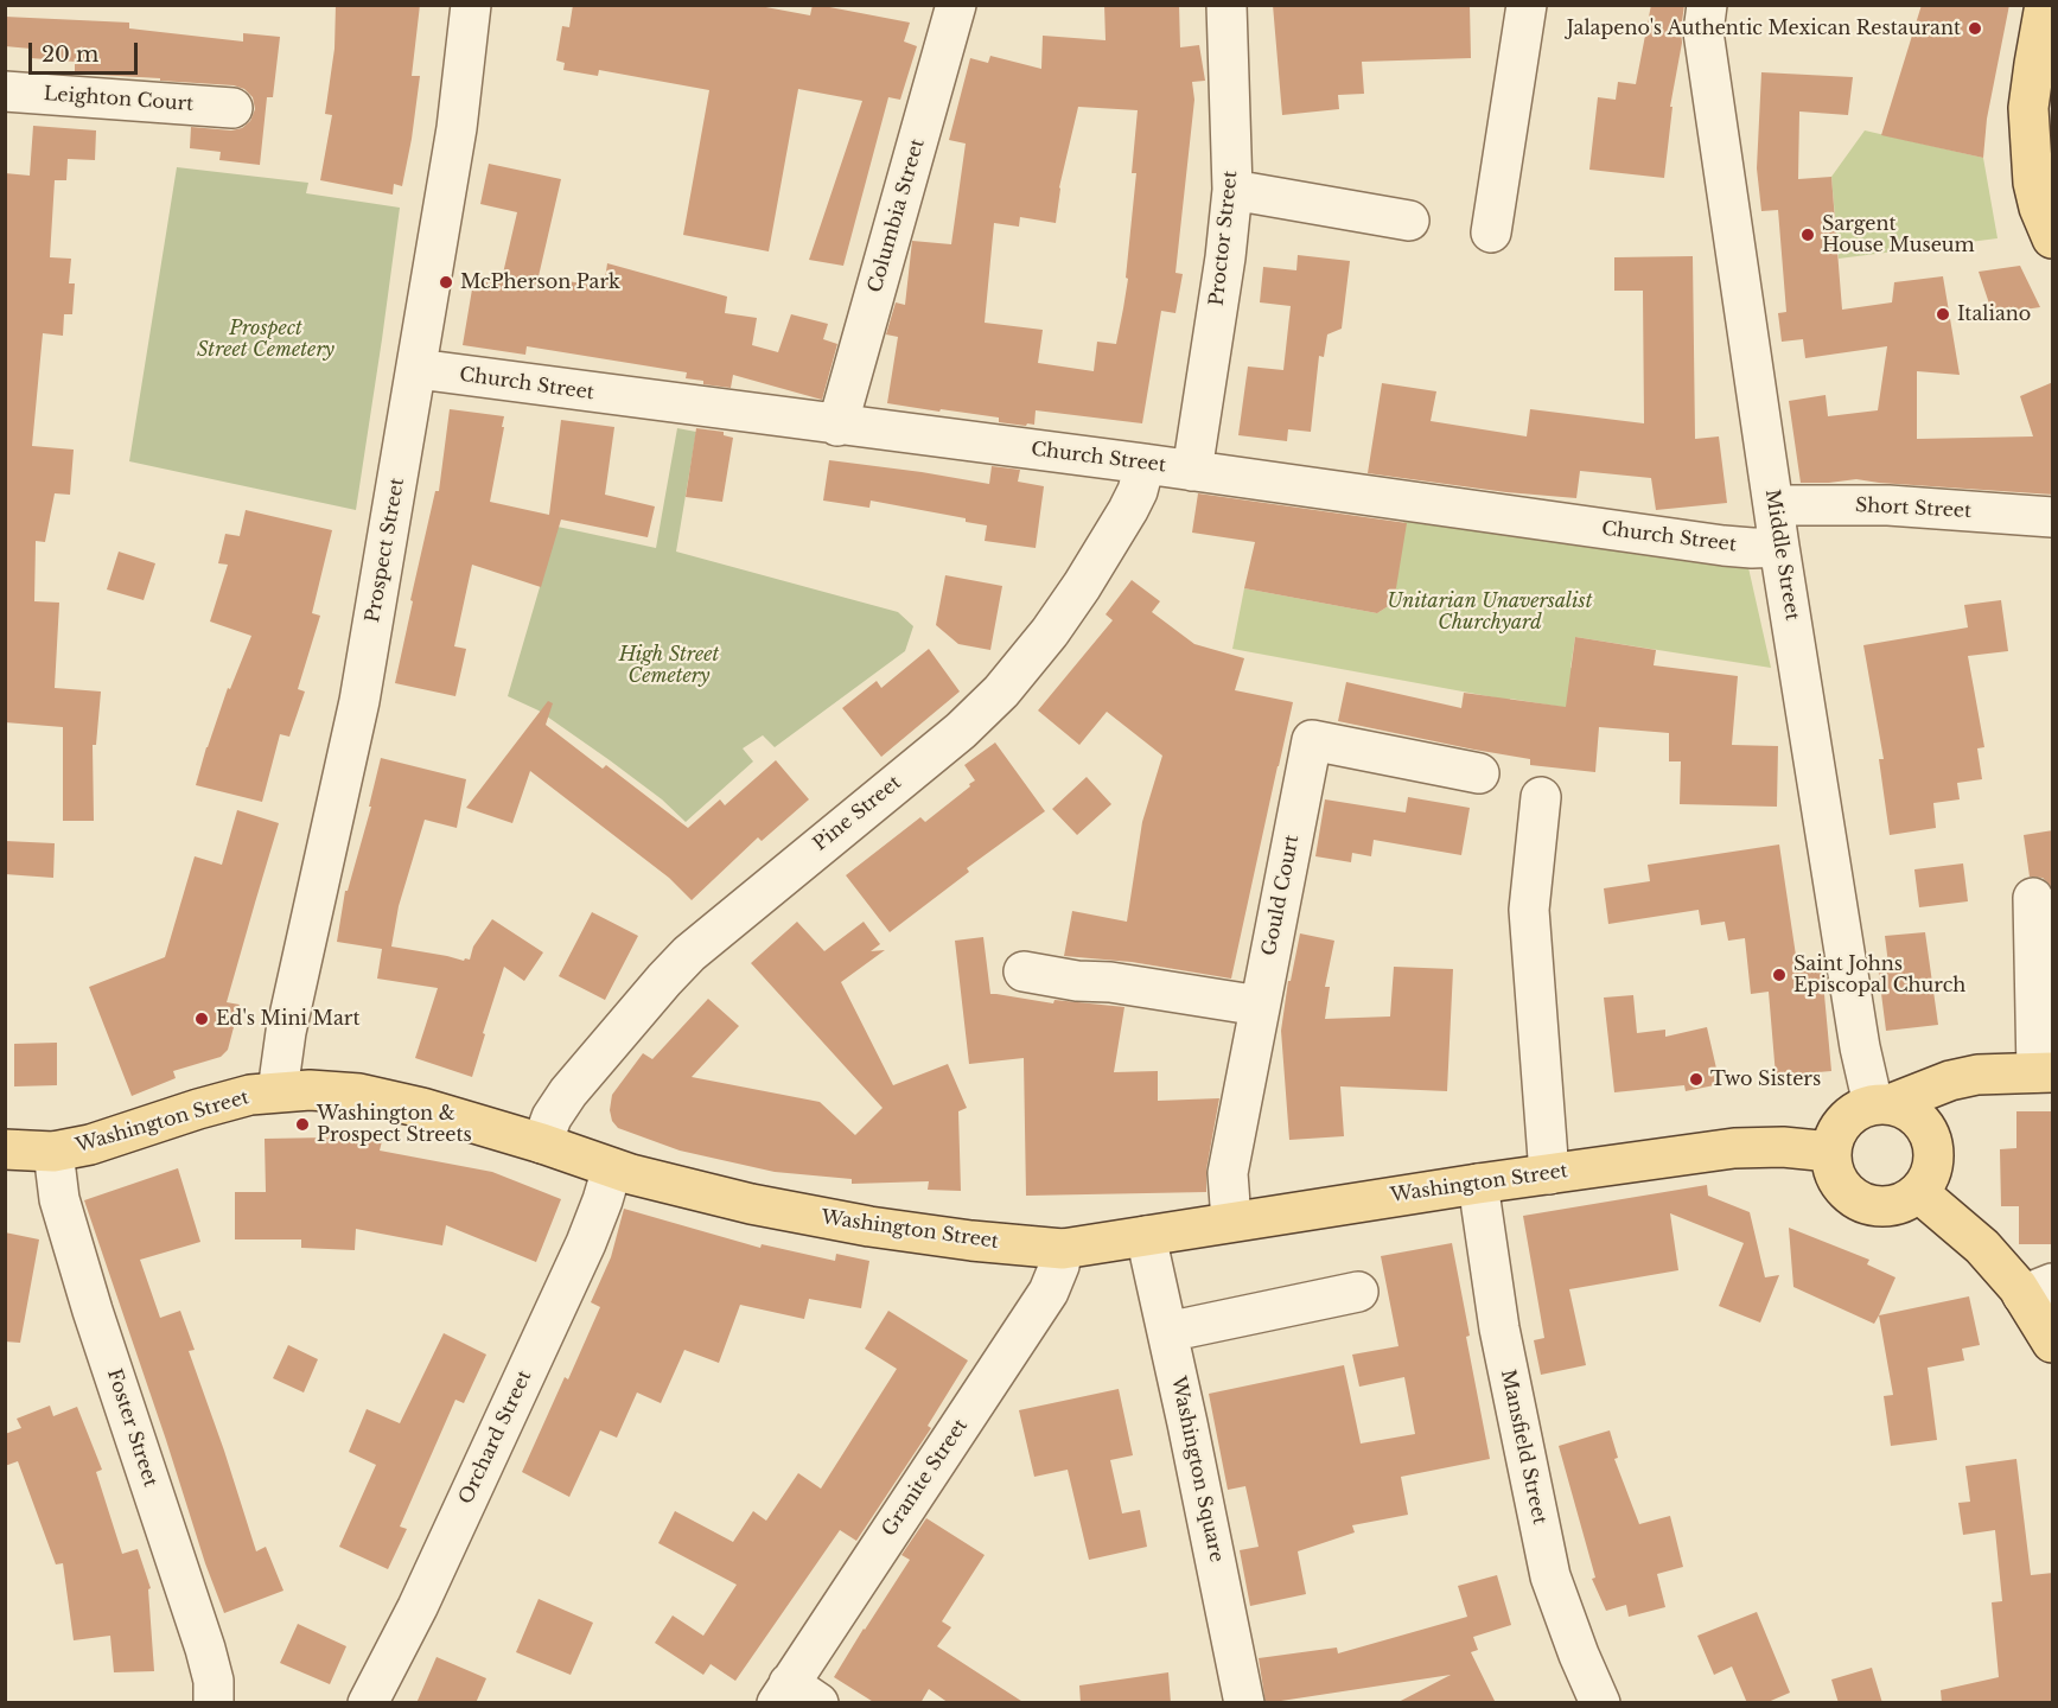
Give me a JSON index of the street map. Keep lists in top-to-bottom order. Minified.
{"streets":{"main road":["Washington Street"],"street":["Leighton Court","Columbia Street","Proctor Street","Church Street","Short Street","Prospect Street","Middle Street","Pine Street","Gould Court","Foster Street","Orchard Street","Mansfield Street","Washington Square","Granite Street"]},"crossings":[["Columbia Street","Church Street"],["Proctor Street","Church Street"],["Church Street","Prospect Street"],["Church Street","Middle Street"],["Church Street","Pine Street"],["Short Street","Middle Street"],["Prospect Street","Washington Street"],["Middle Street","Washington Street"],["Pine Street","Washington Street"],["Gould Court","Washington Street"],["Washington Street","Foster Street"],["Washington Street","Orchard Street"],["Washington Street","Mansfield Street"],["Washington Street","Washington Square"],["Washington Street","Granite Street"]],"parks":["Prospect Street Cemetery","Unitarian Unaversalist Churchyard","High Street Cemetery"],"places":["Jalapeno's Authentic Mexican Restaurant","Sargent House Museum","McPherson Park","Italiano","Saint Johns Episcopal Church","Ed's Mini Mart","Two Sisters","Washington & Prospect Streets"],"scale_bar":"20 m"}
